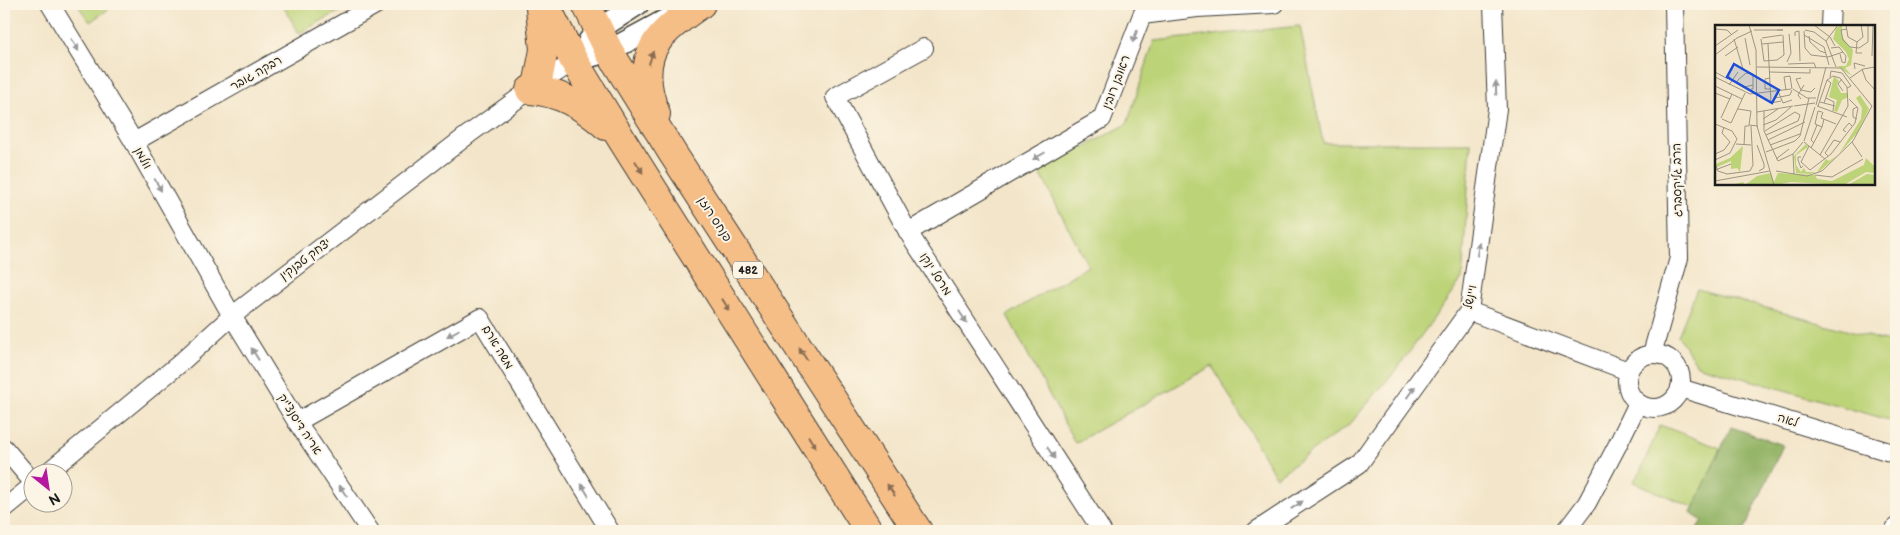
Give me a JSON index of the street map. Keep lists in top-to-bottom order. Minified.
{"streets":{"main road":["פנחס רוזן","482"],"street":["רבקה גובר","ראובן רובין","וולמן","הרב גליקסברג","יצחק טבנקין","מרסל ינקו","ויינשל","משה ארם","לאה","אריה דיסנצ'יק"]},"crossings":[["רבקה גובר","וולמן"],["ראובן רובין","מרסל ינקו"],["וולמן","יצחק טבנקין"],["וולמן","אריה דיסנצ'יק"],["הרב גליקסברג","לאה"],["יצחק טבנקין","אריה דיסנצ'יק"],["משה ארם","אריה דיסנצ'יק"]],"one_way":["ראובן רובין","וולמן","מרסל ינקו","ויינשל","אריה דיסנצ'יק"],"north":"bottom right"}
